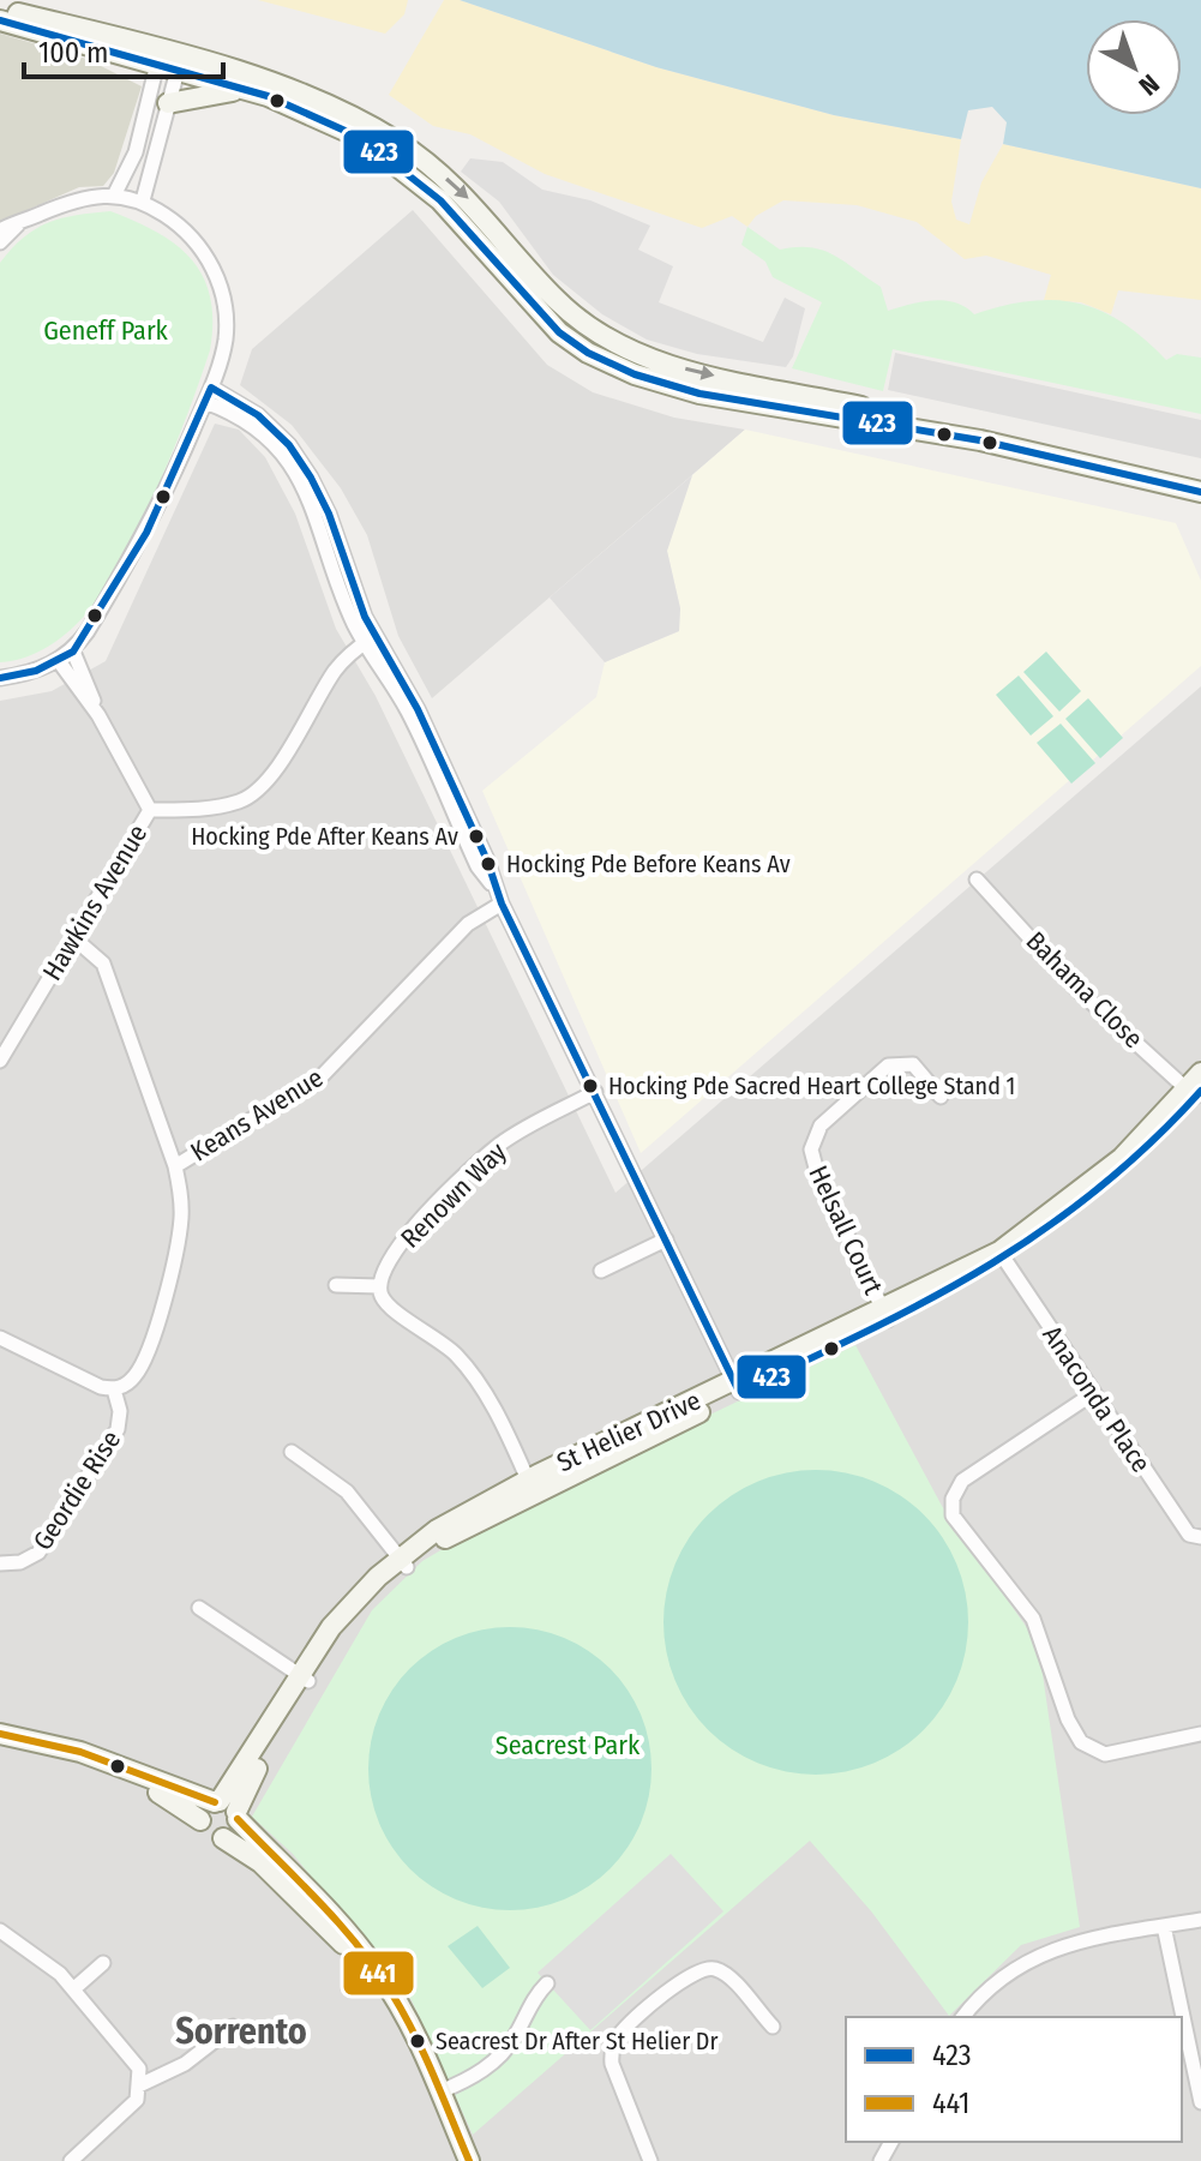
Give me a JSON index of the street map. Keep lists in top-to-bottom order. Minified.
{"streets":{"main road":["St Helier Drive"],"street":["Hawkins Avenue","Bahama Close","Keans Avenue","Renown Way","Helsall Court","Anaconda Place","Geordie Rise"]},"crossings":[["Bahama Close","St Helier Drive"],["Keans Avenue","Geordie Rise"],["Helsall Court","St Helier Drive"],["Anaconda Place","St Helier Drive"]],"districts":["Sorrento"],"parks":["Geneff Park","Seacrest Park"],"places":["Hocking Pde After Keans Av","Hocking Pde Before Keans Av","Hocking Pde Sacred Heart College Stand 1","Seacrest Dr After St Helier Dr"],"lines":["transit line 423","transit line 441"],"legend":["423","441"],"scale_bar":"100 m","north":"bottom right"}
